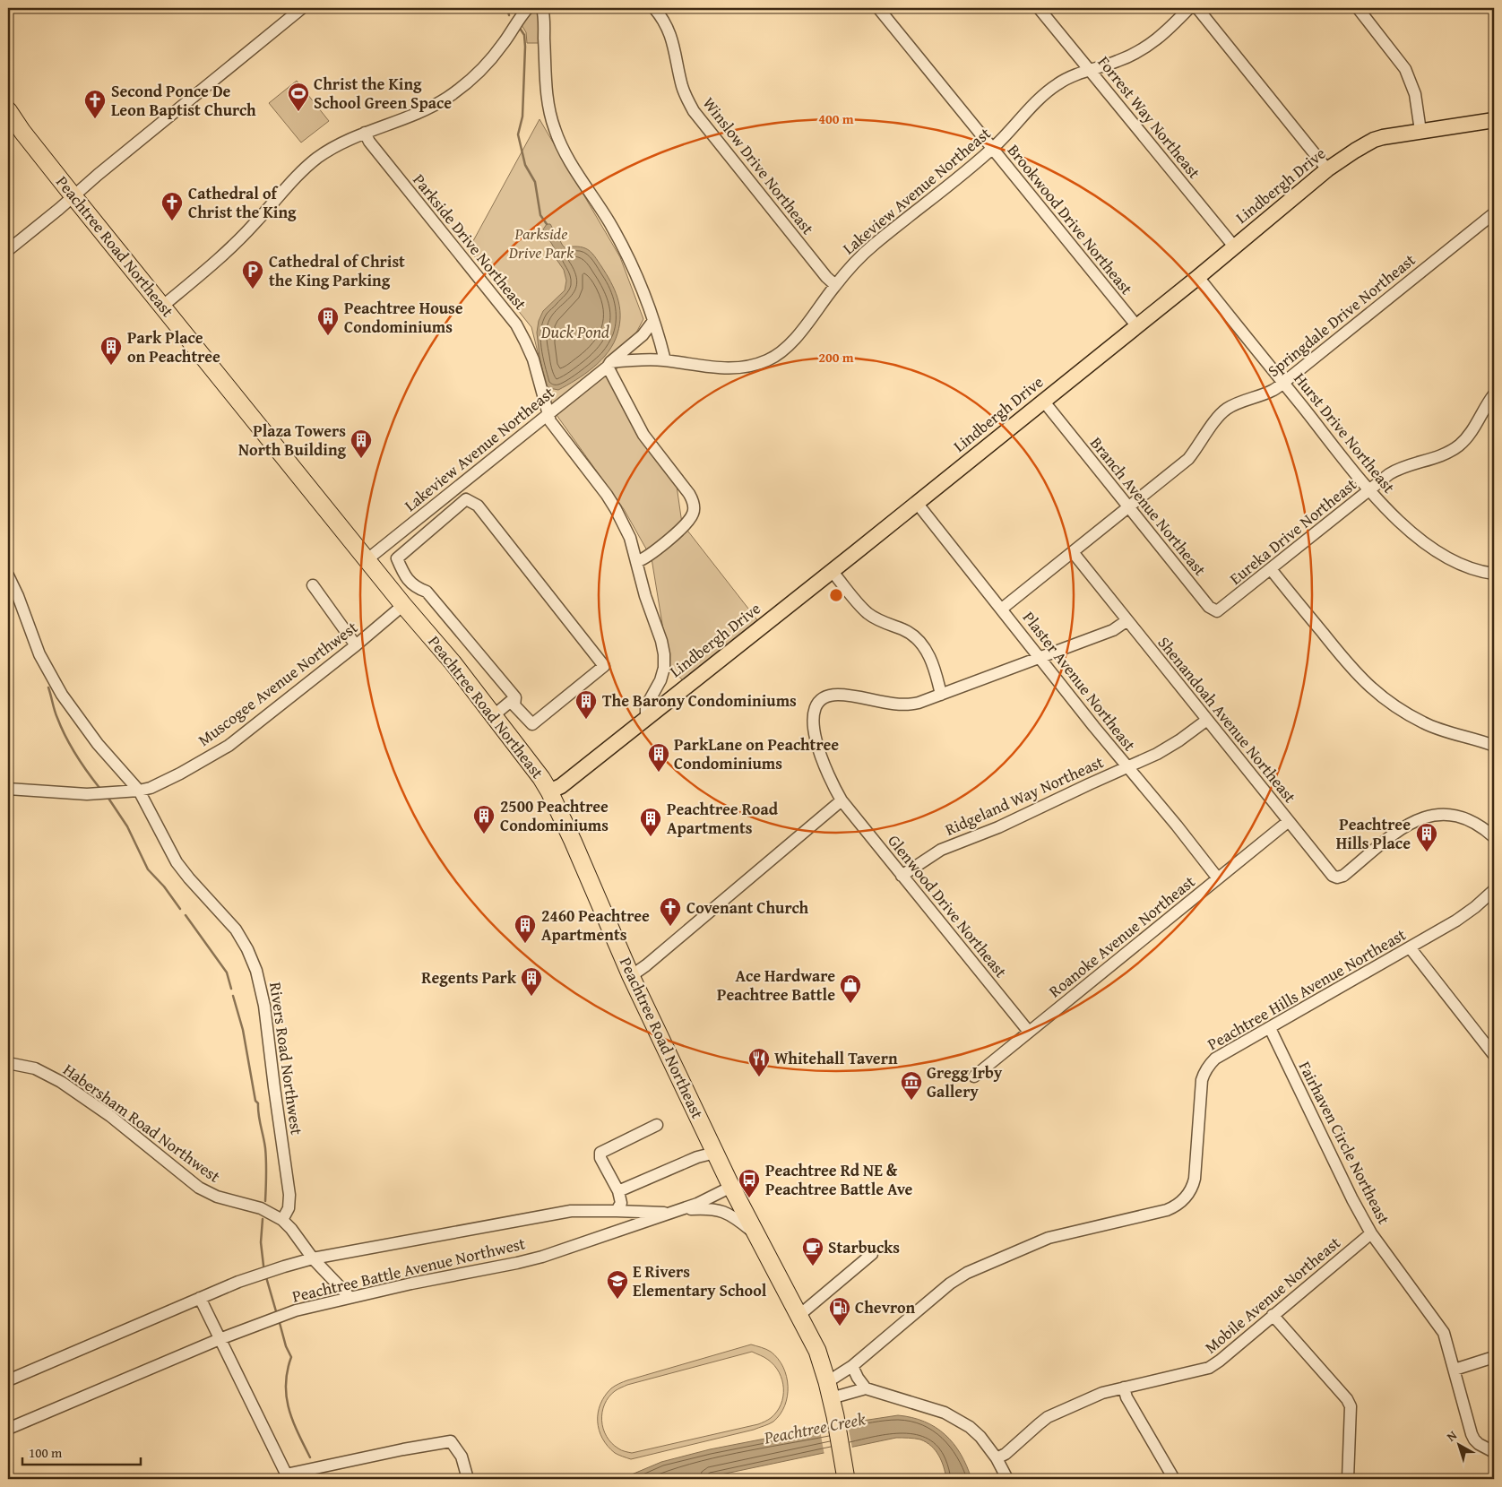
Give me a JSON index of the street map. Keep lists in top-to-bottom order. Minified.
{"streets":{"highway":["Peachtree Road Northeast"],"main road":["Lindbergh Drive"],"street":["Forrest Way Northeast","Winslow Drive Northeast","Lakeview Avenue Northeast","Brookwood Drive Northeast","Parkside Drive Northeast","Springdale Drive Northeast","Hurst Drive Northeast","Branch Avenue Northeast","Eureka Drive Northeast","Plaster Avenue Northeast","Muscogee Avenue Northwest","Shenandoah Avenue Northeast","Ridgeland Way Northeast","Glenwood Drive Northeast","Roanoke Avenue Northeast","Peachtree Hills Avenue Northeast","Rivers Road Northwest","Habersham Road Northwest","Fairhaven Circle Northeast","Peachtree Battle Avenue Northwest","Mobile Avenue Northeast"]},"crossings":[["Forrest Way Northeast","Lindbergh Drive"],["Forrest Way Northeast","Lakeview Avenue Northeast"],["Winslow Drive Northeast","Lakeview Avenue Northeast"],["Lindbergh Drive","Brookwood Drive Northeast"],["Lindbergh Drive","Parkside Drive Northeast"],["Lindbergh Drive","Peachtree Road Northeast"],["Lindbergh Drive","Hurst Drive Northeast"],["Lindbergh Drive","Branch Avenue Northeast"],["Lindbergh Drive","Plaster Avenue Northeast"],["Lakeview Avenue Northeast","Brookwood Drive Northeast"],["Lakeview Avenue Northeast","Parkside Drive Northeast"],["Lakeview Avenue Northeast","Peachtree Road Northeast"],["Peachtree Road Northeast","Muscogee Avenue Northwest"],["Peachtree Road Northeast","Peachtree Hills Avenue Northeast"],["Peachtree Road Northeast","Peachtree Battle Avenue Northwest"],["Springdale Drive Northeast","Hurst Drive Northeast"],["Springdale Drive Northeast","Branch Avenue Northeast"],["Springdale Drive Northeast","Plaster Avenue Northeast"],["Springdale Drive Northeast","Shenandoah Avenue Northeast"],["Hurst Drive Northeast","Eureka Drive Northeast"],["Branch Avenue Northeast","Eureka Drive Northeast"],["Plaster Avenue Northeast","Ridgeland Way Northeast"],["Plaster Avenue Northeast","Glenwood Drive Northeast"],["Plaster Avenue Northeast","Roanoke Avenue Northeast"],["Muscogee Avenue Northwest","Rivers Road Northwest"],["Shenandoah Avenue Northeast","Ridgeland Way Northeast"],["Shenandoah Avenue Northeast","Glenwood Drive Northeast"],["Shenandoah Avenue Northeast","Roanoke Avenue Northeast"],["Ridgeland Way Northeast","Glenwood Drive Northeast"],["Glenwood Drive Northeast","Roanoke Avenue Northeast"],["Peachtree Hills Avenue Northeast","Fairhaven Circle Northeast"],["Rivers Road Northwest","Habersham Road Northwest"],["Fairhaven Circle Northeast","Mobile Avenue Northeast"]],"water":["Duck Pond","Peachtree Creek"],"parks":["Parkside Drive Park"],"places":{"sports":["Christ the King School Green Space"],"church":["Second Ponce De Leon Baptist Church","Cathedral of Christ the King","Covenant Church"],"parking":["Cathedral of Christ the King Parking"],"building":["Peachtree House Condominiums","Park Place on Peachtree","Plaza Towers North Building","The Barony Condominiums","ParkLane on Peachtree Condominiums","2500 Peachtree Condominiums","Peachtree Road Apartments","Peachtree Hills Place","2460 Peachtree Apartments","Regents Park"],"shop":["Ace Hardware Peachtree Battle"],"restaurant":["Whitehall Tavern"],"museum":["Gregg Irby Gallery"],"bus stop":["Peachtree Rd NE & Peachtree Battle Ave"],"cafe":["Starbucks"],"school or university":["E Rivers Elementary School"],"fuel station":["Chevron"]},"scale_bar":"100 m","north":"top left","rings":["400 m","200 m"]}
